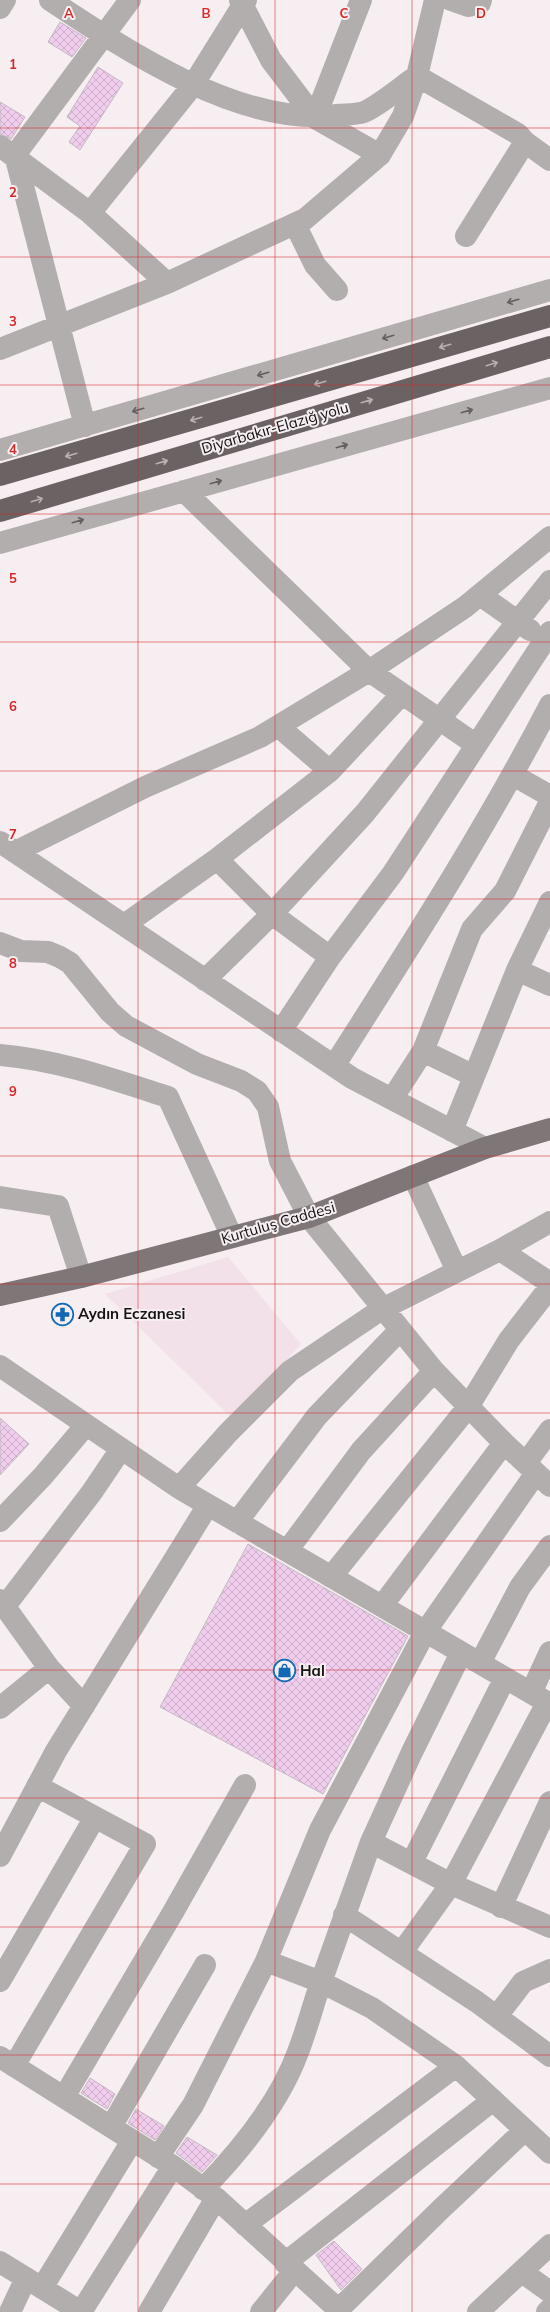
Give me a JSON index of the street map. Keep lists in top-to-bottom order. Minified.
{"streets":{"highway":["Diyarbakır-Elazığ yolu"],"main road":["Kurtuluş Caddesi"]},"places":{"pharmacy":["Aydın Eczanesi"],"shop":["Hal"]},"grid":{"columns":["A","B","C","D"],"rows":["1","2","3","4","5","6","7","8","9"]}}
